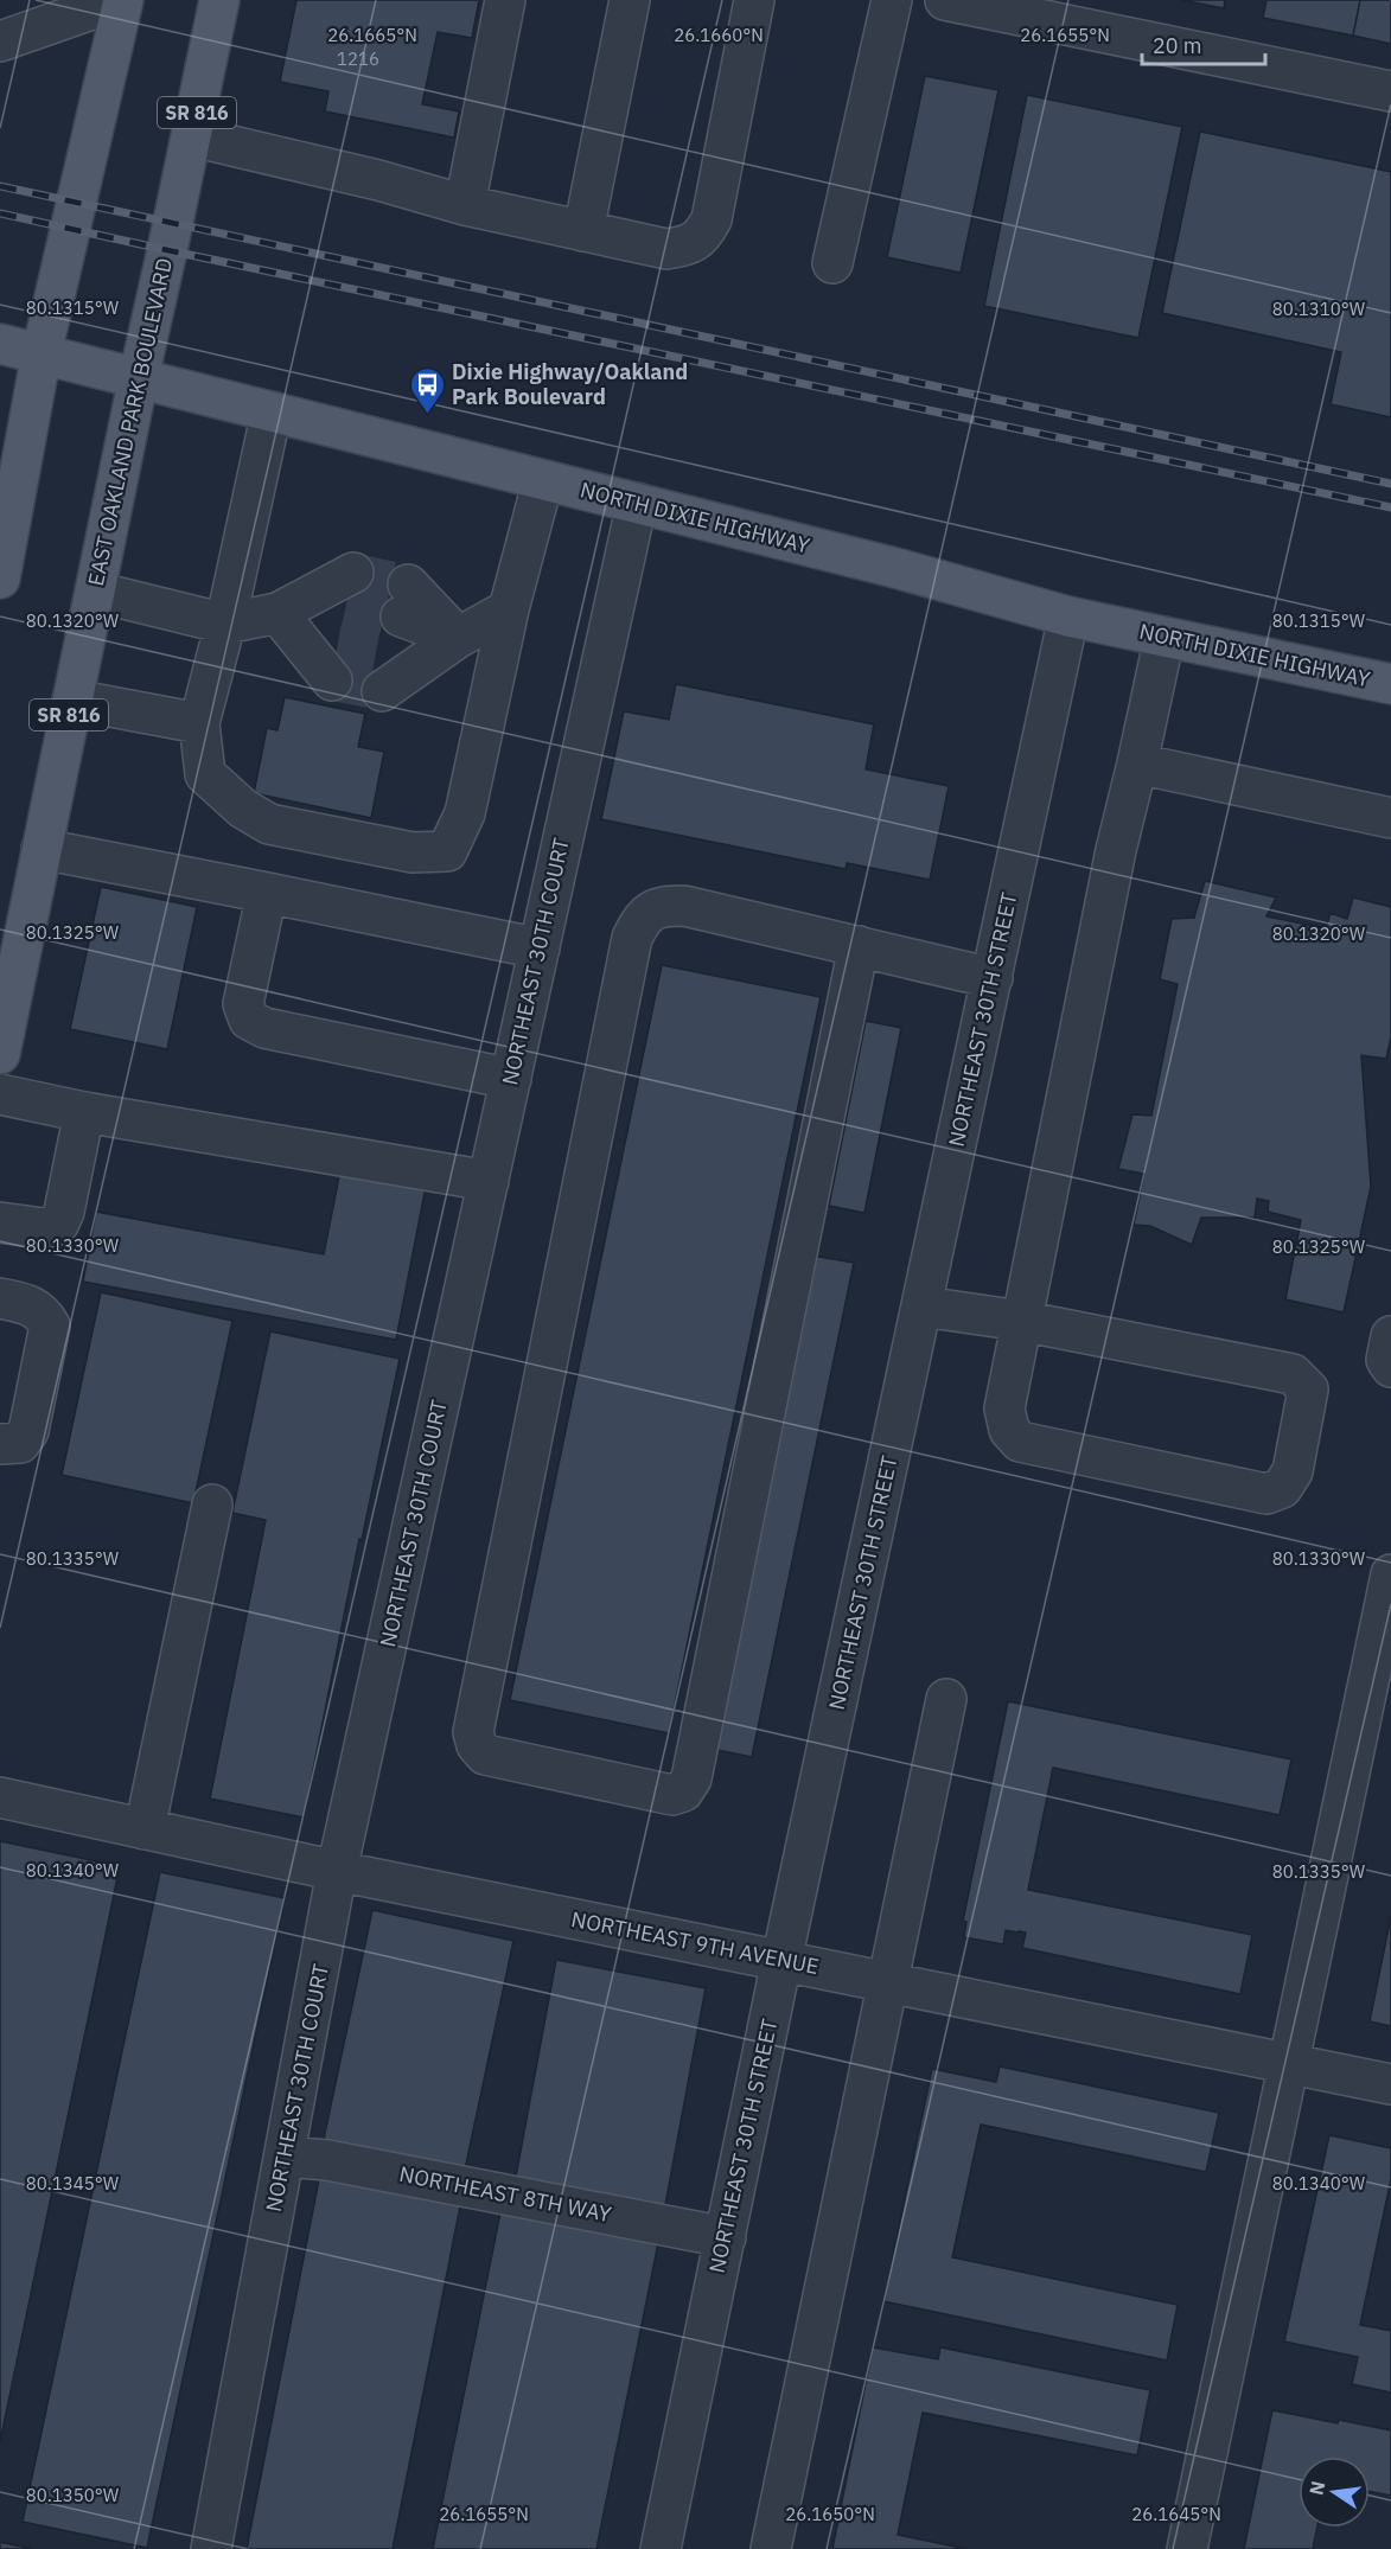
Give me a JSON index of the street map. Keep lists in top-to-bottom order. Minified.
{"streets":{"main road":["SR 816","EAST OAKLAND PARK BOULEVARD","NORTH DIXIE HIGHWAY"],"street":["NORTHEAST 30TH COURT","NORTHEAST 30TH STREET","NORTHEAST 9TH AVENUE","NORTHEAST 8TH WAY"]},"crossings":[["EAST OAKLAND PARK BOULEVARD","NORTH DIXIE HIGHWAY"],["NORTH DIXIE HIGHWAY","NORTHEAST 30TH COURT"],["NORTH DIXIE HIGHWAY","NORTHEAST 30TH STREET"],["NORTHEAST 30TH COURT","NORTHEAST 9TH AVENUE"],["NORTHEAST 30TH COURT","NORTHEAST 8TH WAY"],["NORTHEAST 30TH STREET","NORTHEAST 9TH AVENUE"],["NORTHEAST 30TH STREET","NORTHEAST 8TH WAY"]],"places":{"bus stop":["Dixie Highway/Oakland Park Boulevard"]},"house_numbers":["1216"],"scale_bar":"20 m","north":"left","coordinates":["26.1665°N","26.1660°N","26.1655°N","80.1315°W","80.1310°W","80.1320°W","80.1325°W","80.1330°W","80.1335°W","80.1340°W","80.1345°W","80.1350°W","26.1650°N","26.1645°N"]}
